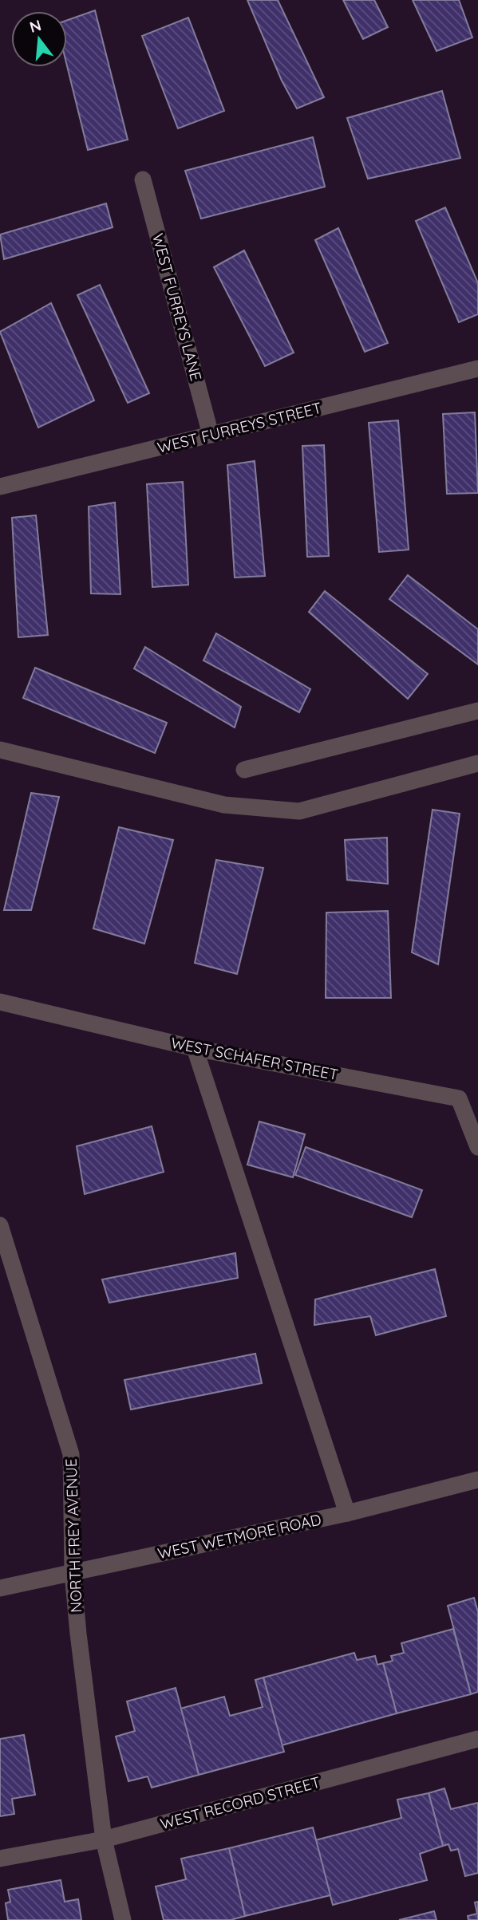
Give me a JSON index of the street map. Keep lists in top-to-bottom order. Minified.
{"streets":{"street":["WEST FURREYS LANE","WEST FURREYS STREET","WEST SCHAFER STREET","NORTH FREY AVENUE","WEST WETMORE ROAD","WEST RECORD STREET"]},"crossings":[["WEST FURREYS LANE","WEST FURREYS STREET"],["NORTH FREY AVENUE","WEST WETMORE ROAD"],["NORTH FREY AVENUE","WEST RECORD STREET"]],"north":"top"}
